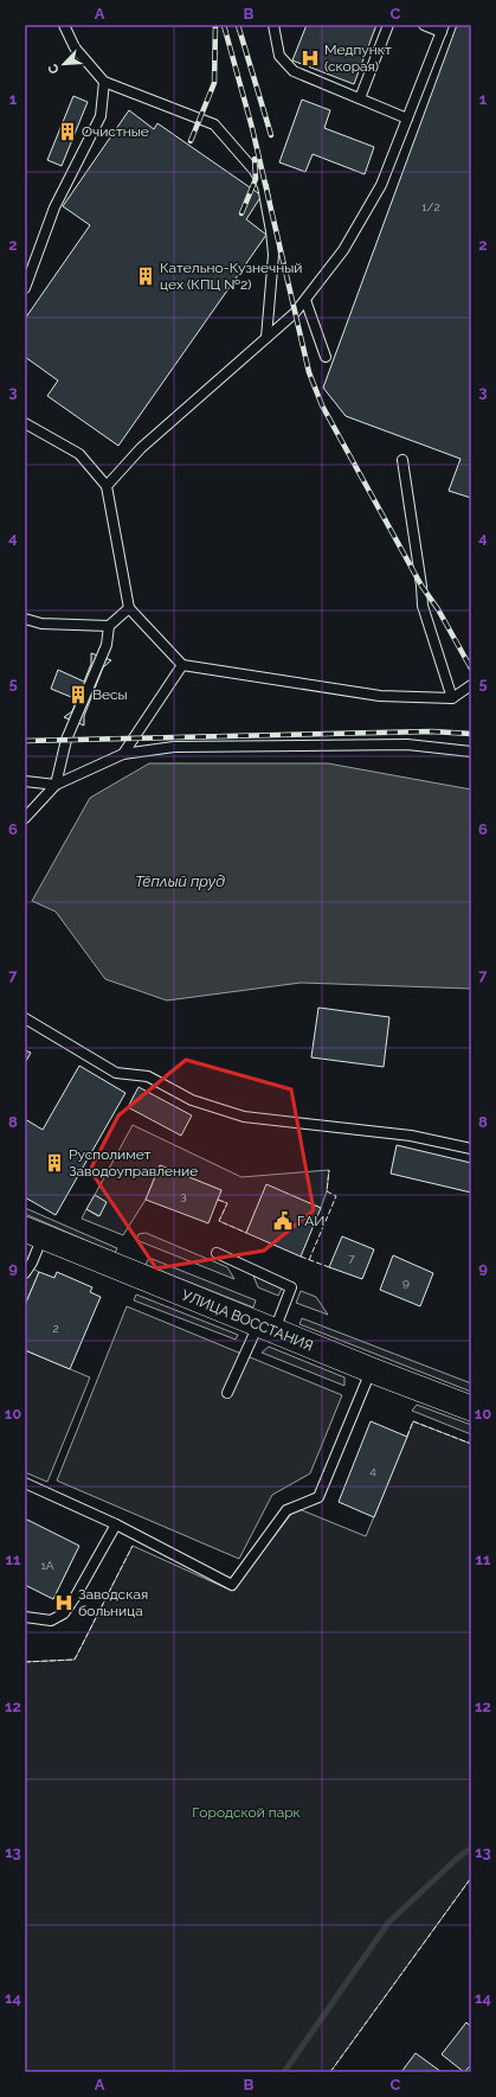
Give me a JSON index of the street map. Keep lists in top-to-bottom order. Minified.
{"streets":{"street":["УЛИЦА ВОССТАНИЯ"]},"water":["Тёплый пруд"],"parks":["Городской парк"],"places":{"hospital":["Медпункт (скорая)","Заводская больница"],"building":["Очистные","Кательно-Кузнечный цех (КПЦ №2)","Весы","Русполимет Заводоуправление"],"public building":["ГАИ"]},"house_numbers":["1/2","3","7","9","2","4","1А"],"north":"bottom left","grid":{"columns":["A","B","C"],"rows":["1","2","3","4","5","6","7","8","9","10","11","12","13","14"]}}
